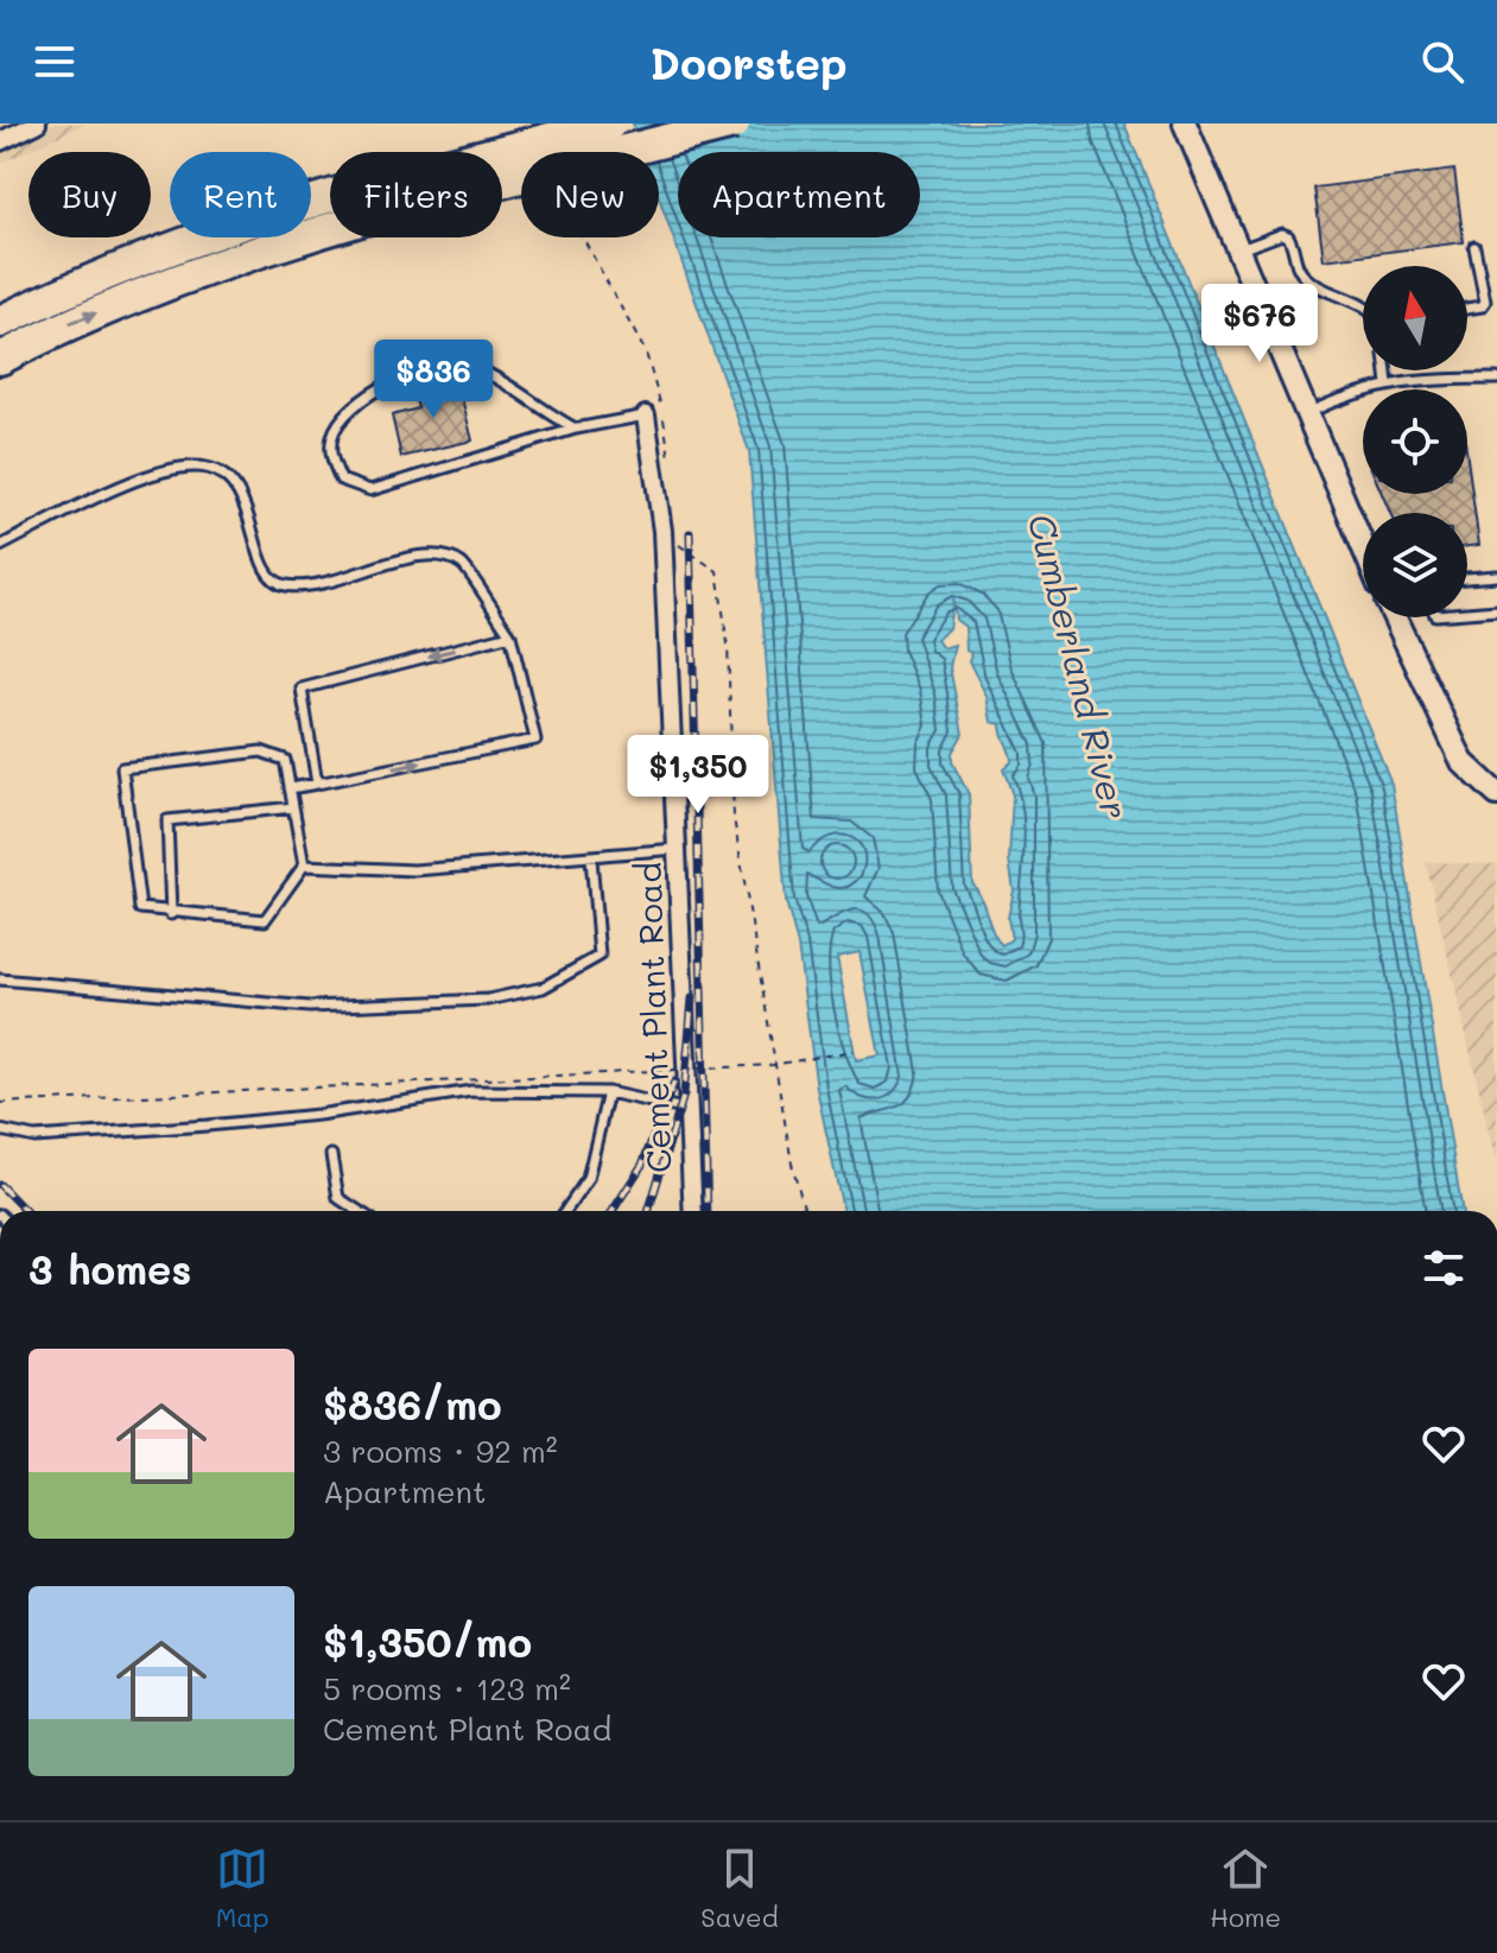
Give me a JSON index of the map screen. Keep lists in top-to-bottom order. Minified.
{"streets":{"street":["Cement Plant Road"]},"water":["Cumberland River"],"north":"top","page":{"header":"Doorstep","chip":["Buy","Rent","Filters","New","Apartment"],"price":["$676","$836","$1,350"],"heading":"3 homes","list":[{"name":"$836/mo","note":"3 rooms · 92 m² · Apartment"},{"name":"$1,350/mo","note":"5 rooms · 123 m² · Cement Plant Road"}],"tabs":["Map","Saved","Home"]}}
